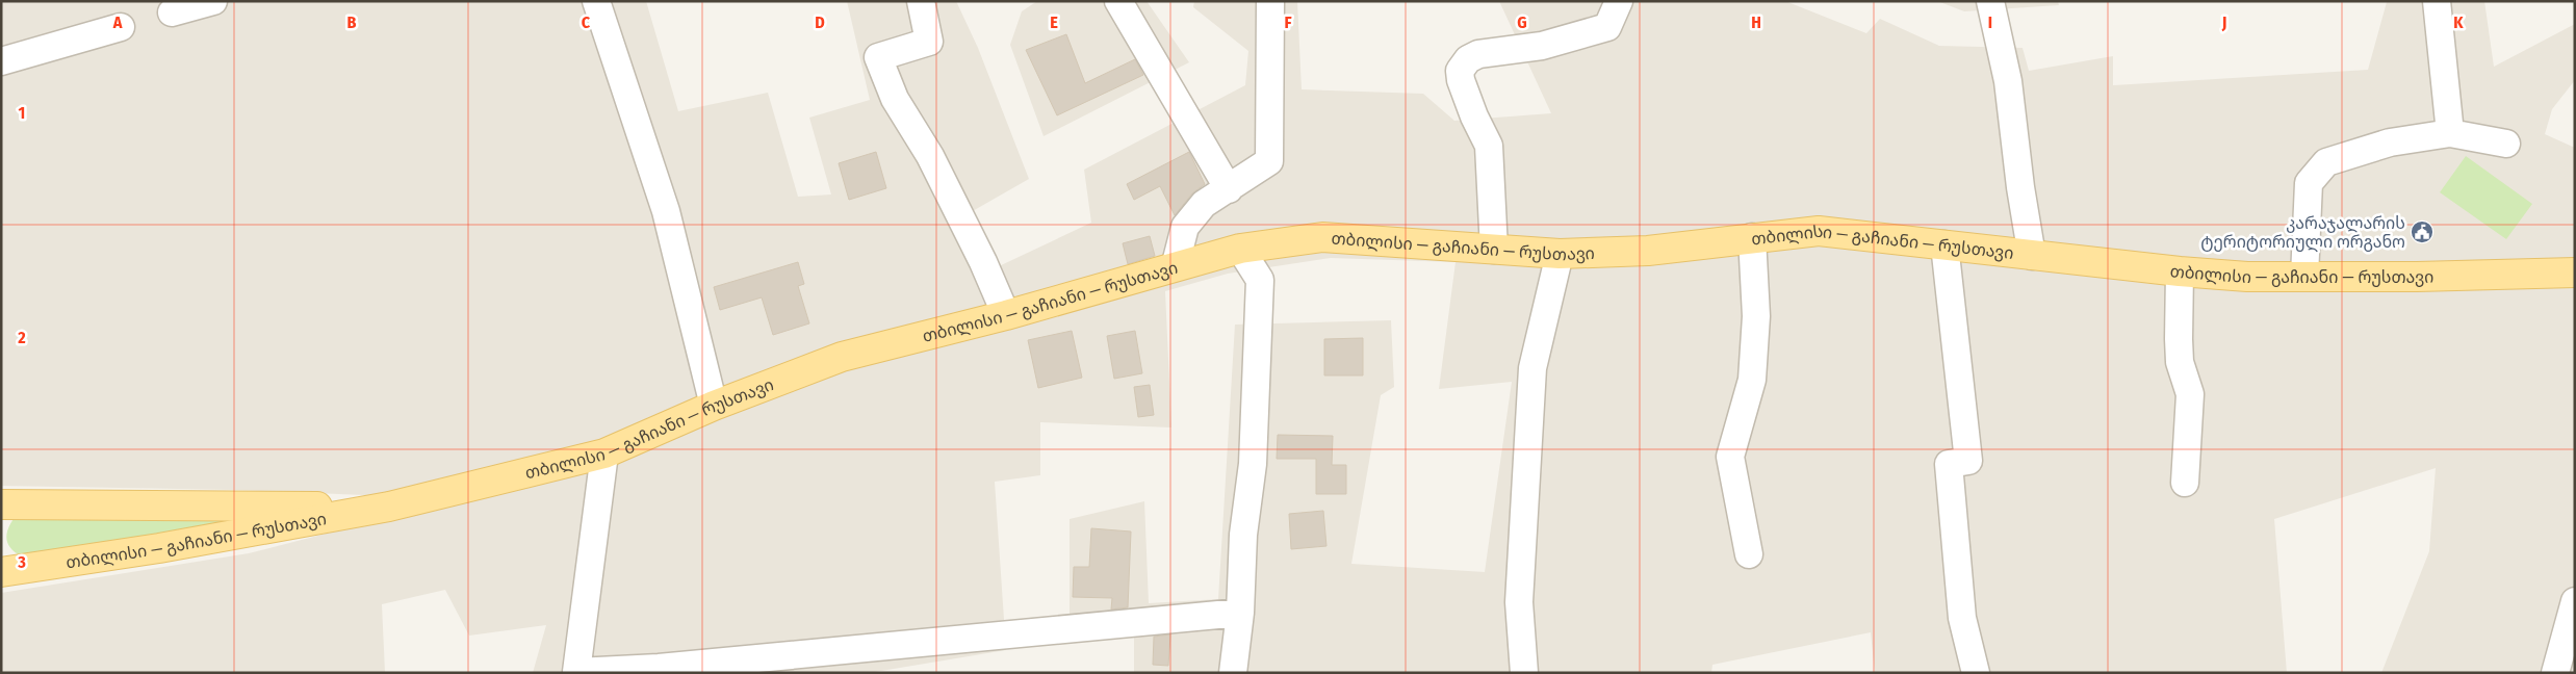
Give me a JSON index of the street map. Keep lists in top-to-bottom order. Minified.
{"streets":{"main road":["თბილისი — გაჩიანი — რუსთავი"]},"places":{"public building":["კარაჯალარის ტერიტორიული ორგანო"]},"grid":{"columns":["A","B","C","D","E","F","G","H","I","J","K"],"rows":["1","2","3"]}}
